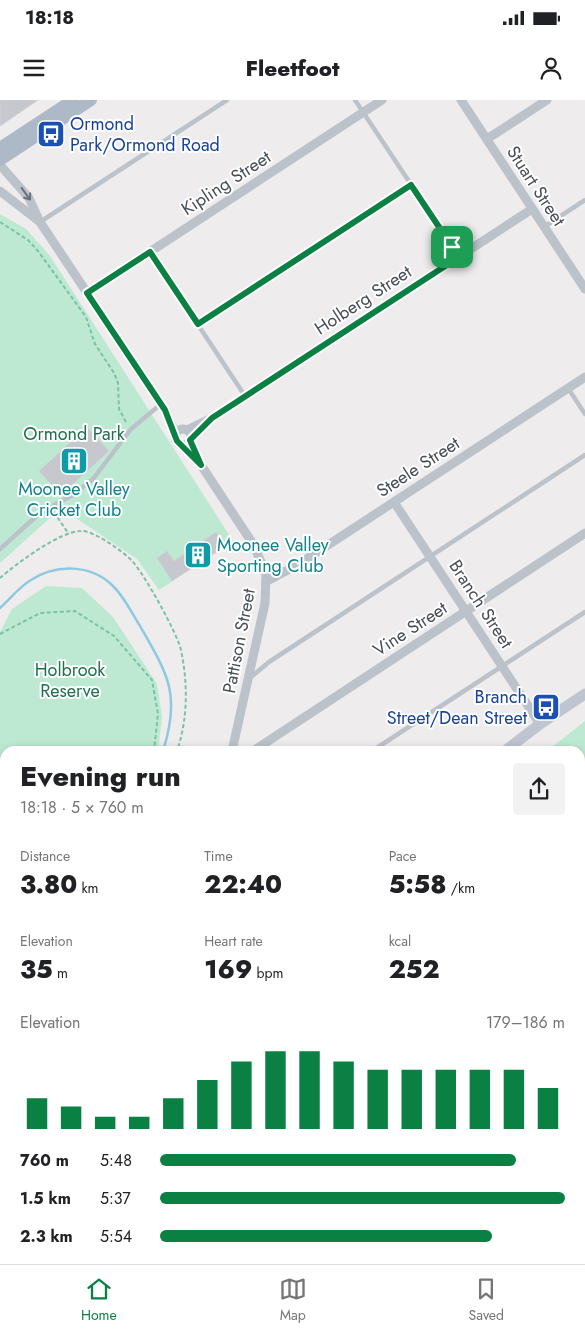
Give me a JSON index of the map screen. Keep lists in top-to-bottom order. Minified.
{"streets":{"street":["Kipling Street","Stuart Street","Holberg Street","Steele Street","Branch Street","Vine Street","Pattison Street"]},"crossings":[["Kipling Street","Pattison Street"],["Stuart Street","Holberg Street"],["Holberg Street","Pattison Street"],["Steele Street","Branch Street"],["Steele Street","Pattison Street"],["Branch Street","Vine Street"]],"parks":["Ormond Park","Holbrook Reserve"],"places":{"bus stop":["Ormond Park/Ormond Road","Branch Street/Dean Street"],"building":["Moonee Valley Cricket Club","Moonee Valley Sporting Club"]},"page":{"status":"18:18","header":"Fleetfoot","heading":["Evening run","18:18 · 5 × 760 m"],"stats":[["Distance","3.80 km"],["Time","22:40"],["Pace","5:58 /km"],["Elevation","35 m"],["Heart rate","169 bpm"],["kcal","252"]],"chart":["Elevation","179–186 m"],"list":[{"name":"760 m","note":"5:48"},{"name":"1.5 km","note":"5:37"},{"name":"2.3 km","note":"5:54"}],"tabs":["Home","Map","Saved"]}}
